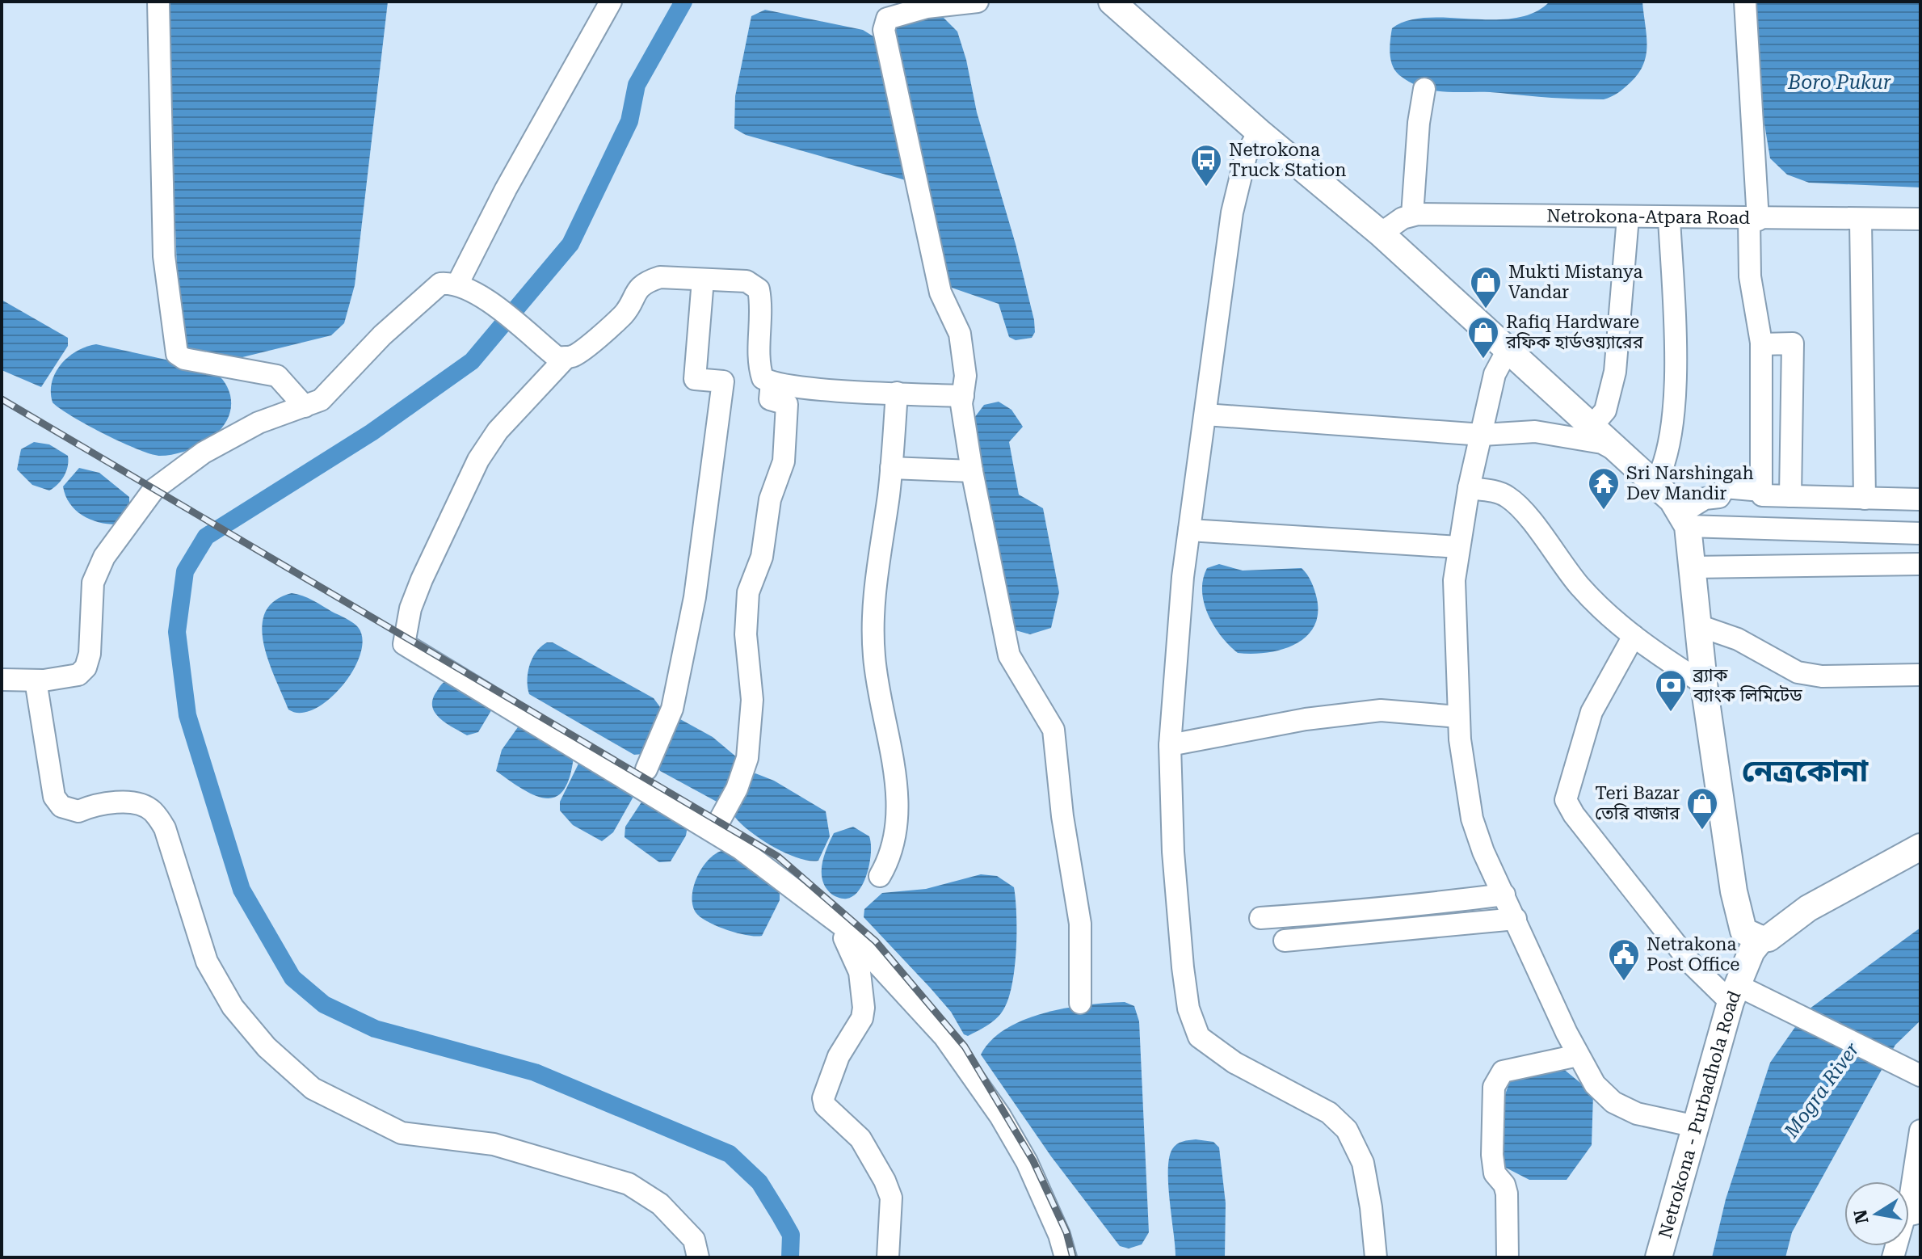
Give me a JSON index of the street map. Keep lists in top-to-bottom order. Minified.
{"streets":{"main road":["Netrokona - Purbadhola Road"],"street":["Netrokona-Atpara Road"]},"districts":["নেত্রকোনা"],"water":["Boro Pukur","Mogra River"],"places":{"bus stop":["Netrokona Truck Station"],"shop":["Mukti Mistanya Vandar","Rafiq Hardware রফিক হার্ডওয়্যারের","Teri Bazar তেরি বাজার"],"temple":["Sri Narshingah Dev Mandir"],"bank":["ব্র্যাক ব্যাংক লিমিটেড"],"public building":["Netrakona Post Office"]},"north":"left"}
